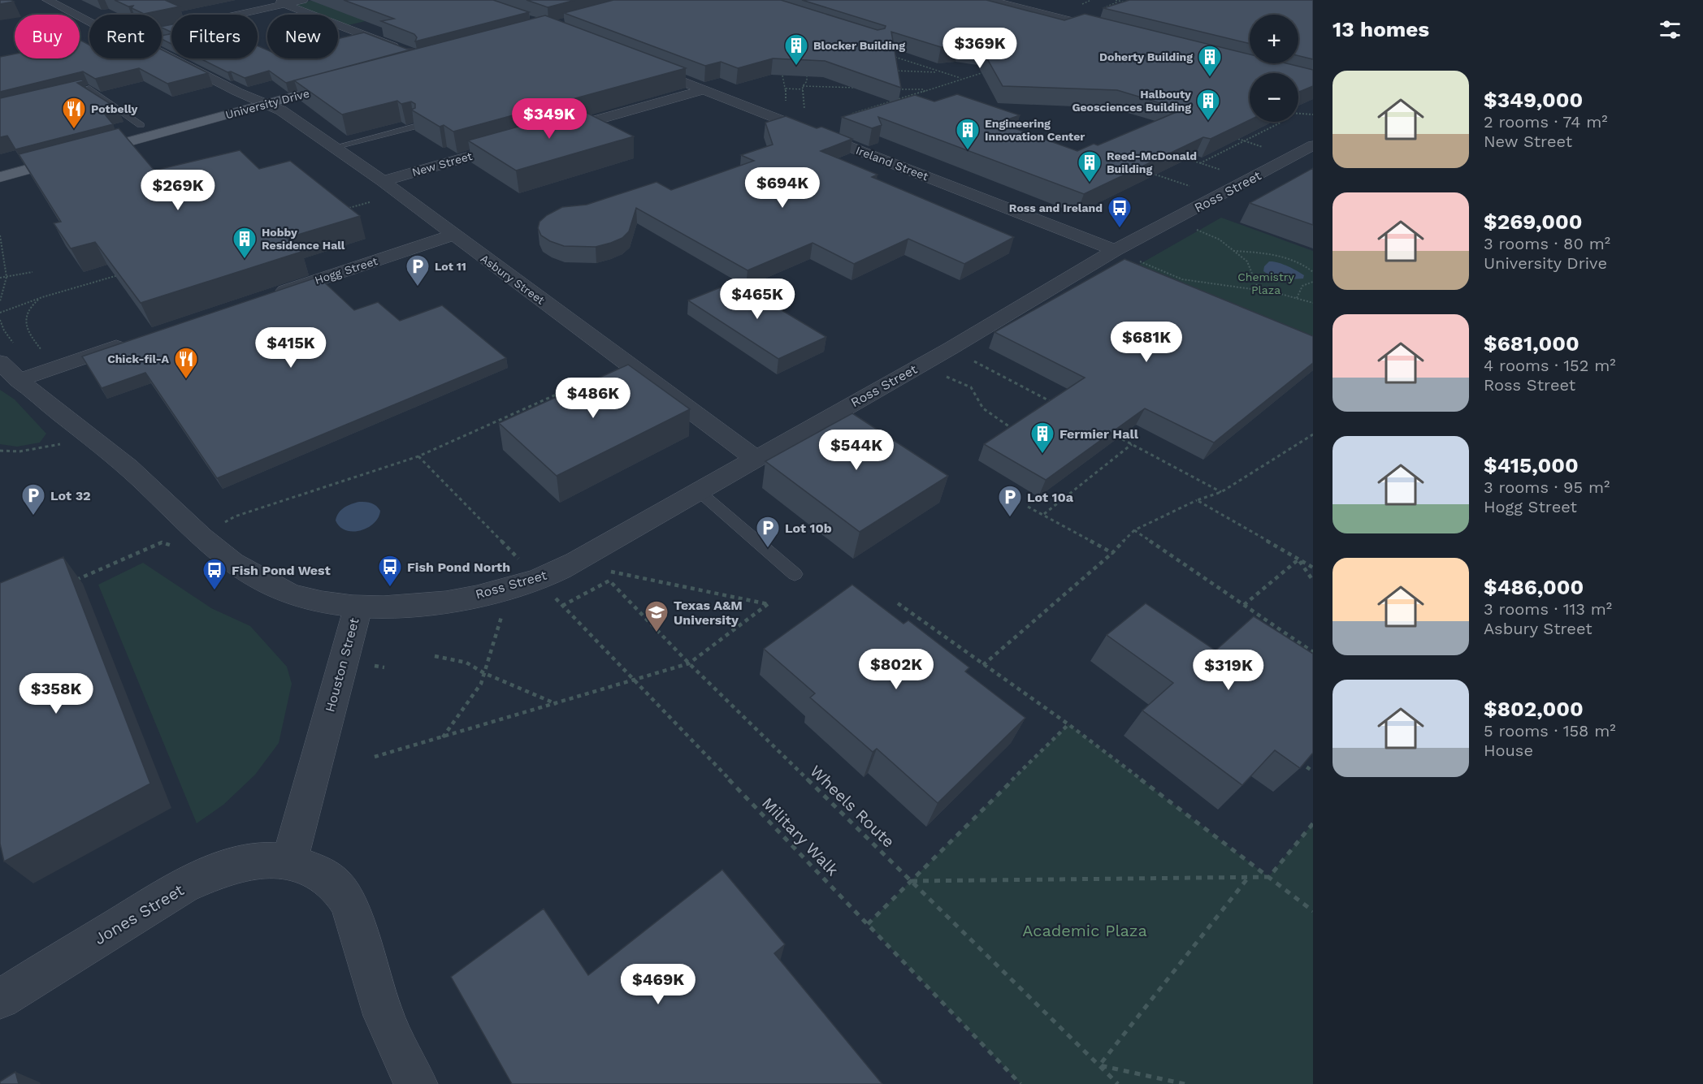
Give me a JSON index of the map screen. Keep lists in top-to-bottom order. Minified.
{"streets":{"main road":["University Drive"],"street":["Ireland Street","New Street","Ross Street","Hogg Street","Asbury Street","Houston Street","Jones Street"],"path":["Wheels Route","Military Walk"]},"crossings":[["University Drive","Asbury Street"],["Ireland Street","Ross Street"],["New Street","Asbury Street"],["Ross Street","Asbury Street"],["Ross Street","Houston Street"],["Ross Street","Military Walk"],["Hogg Street","Asbury Street"],["Houston Street","Jones Street"],["Wheels Route","Military Walk"]],"parks":["Chemistry Plaza","Academic Plaza"],"places":{"building":["Blocker Building","Doherty Building","Halbouty Geosciences Building","Engineering Innovation Center","Reed-McDonald Building","Hobby Residence Hall","Fermier Hall"],"restaurant":["Potbelly","Chick-fil-A"],"bus stop":["Ross and Ireland","Fish Pond North","Fish Pond West"],"parking":["Lot 11","Lot 32","Lot 10a","Lot 10b"],"school or university":["Texas A&M University"]},"page":{"heading":"13 homes","map_buttons":["+","−"],"chip":["Buy","Rent","Filters","New"],"price":["$369K","$349K","$694K","$269K","$465K","$681K","$415K","$486K","$544K","$802K","$319K","$358K","$469K"],"list":[{"name":"$349,000","note":"2 rooms · 74 m² · New Street"},{"name":"$269,000","note":"3 rooms · 80 m² · University Drive"},{"name":"$681,000","note":"4 rooms · 152 m² · Ross Street"},{"name":"$415,000","note":"3 rooms · 95 m² · Hogg Street"},{"name":"$486,000","note":"3 rooms · 113 m² · Asbury Street"},{"name":"$802,000","note":"5 rooms · 158 m² · House"}]}}
